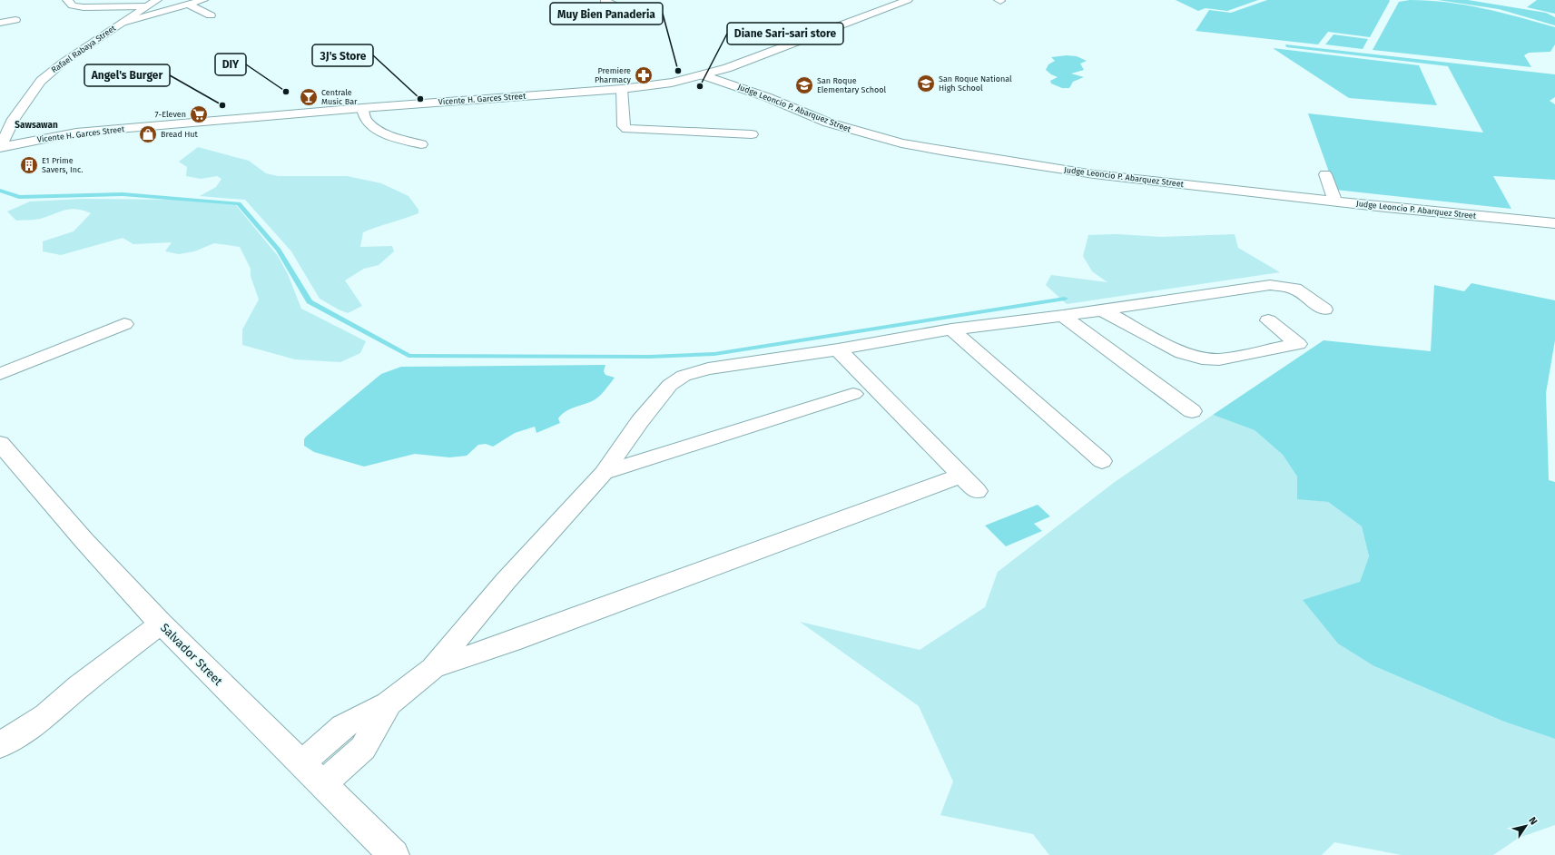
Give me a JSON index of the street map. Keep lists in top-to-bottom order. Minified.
{"streets":{"street":["Rafael Rabaya Street","Vicente H. Garces Street","Judge Leoncio P. Abarquez Street","Salvador Street"]},"crossings":[["Rafael Rabaya Street","Vicente H. Garces Street"],["Vicente H. Garces Street","Judge Leoncio P. Abarquez Street"]],"districts":["Sawsawan"],"places":{"other":["Muy Bien Panaderia","Diane Sari-sari store","DIY","3J's Store","Angel's Burger"],"pharmacy":["Premiere Pharmacy"],"school or university":["San Roque National High School","San Roque Elementary School"],"bar":["Centrale Music Bar"],"supermarket":["7-Eleven"],"shop":["Bread Hut"],"building":["E1 Prime Savers, Inc."]},"north":"top right"}
